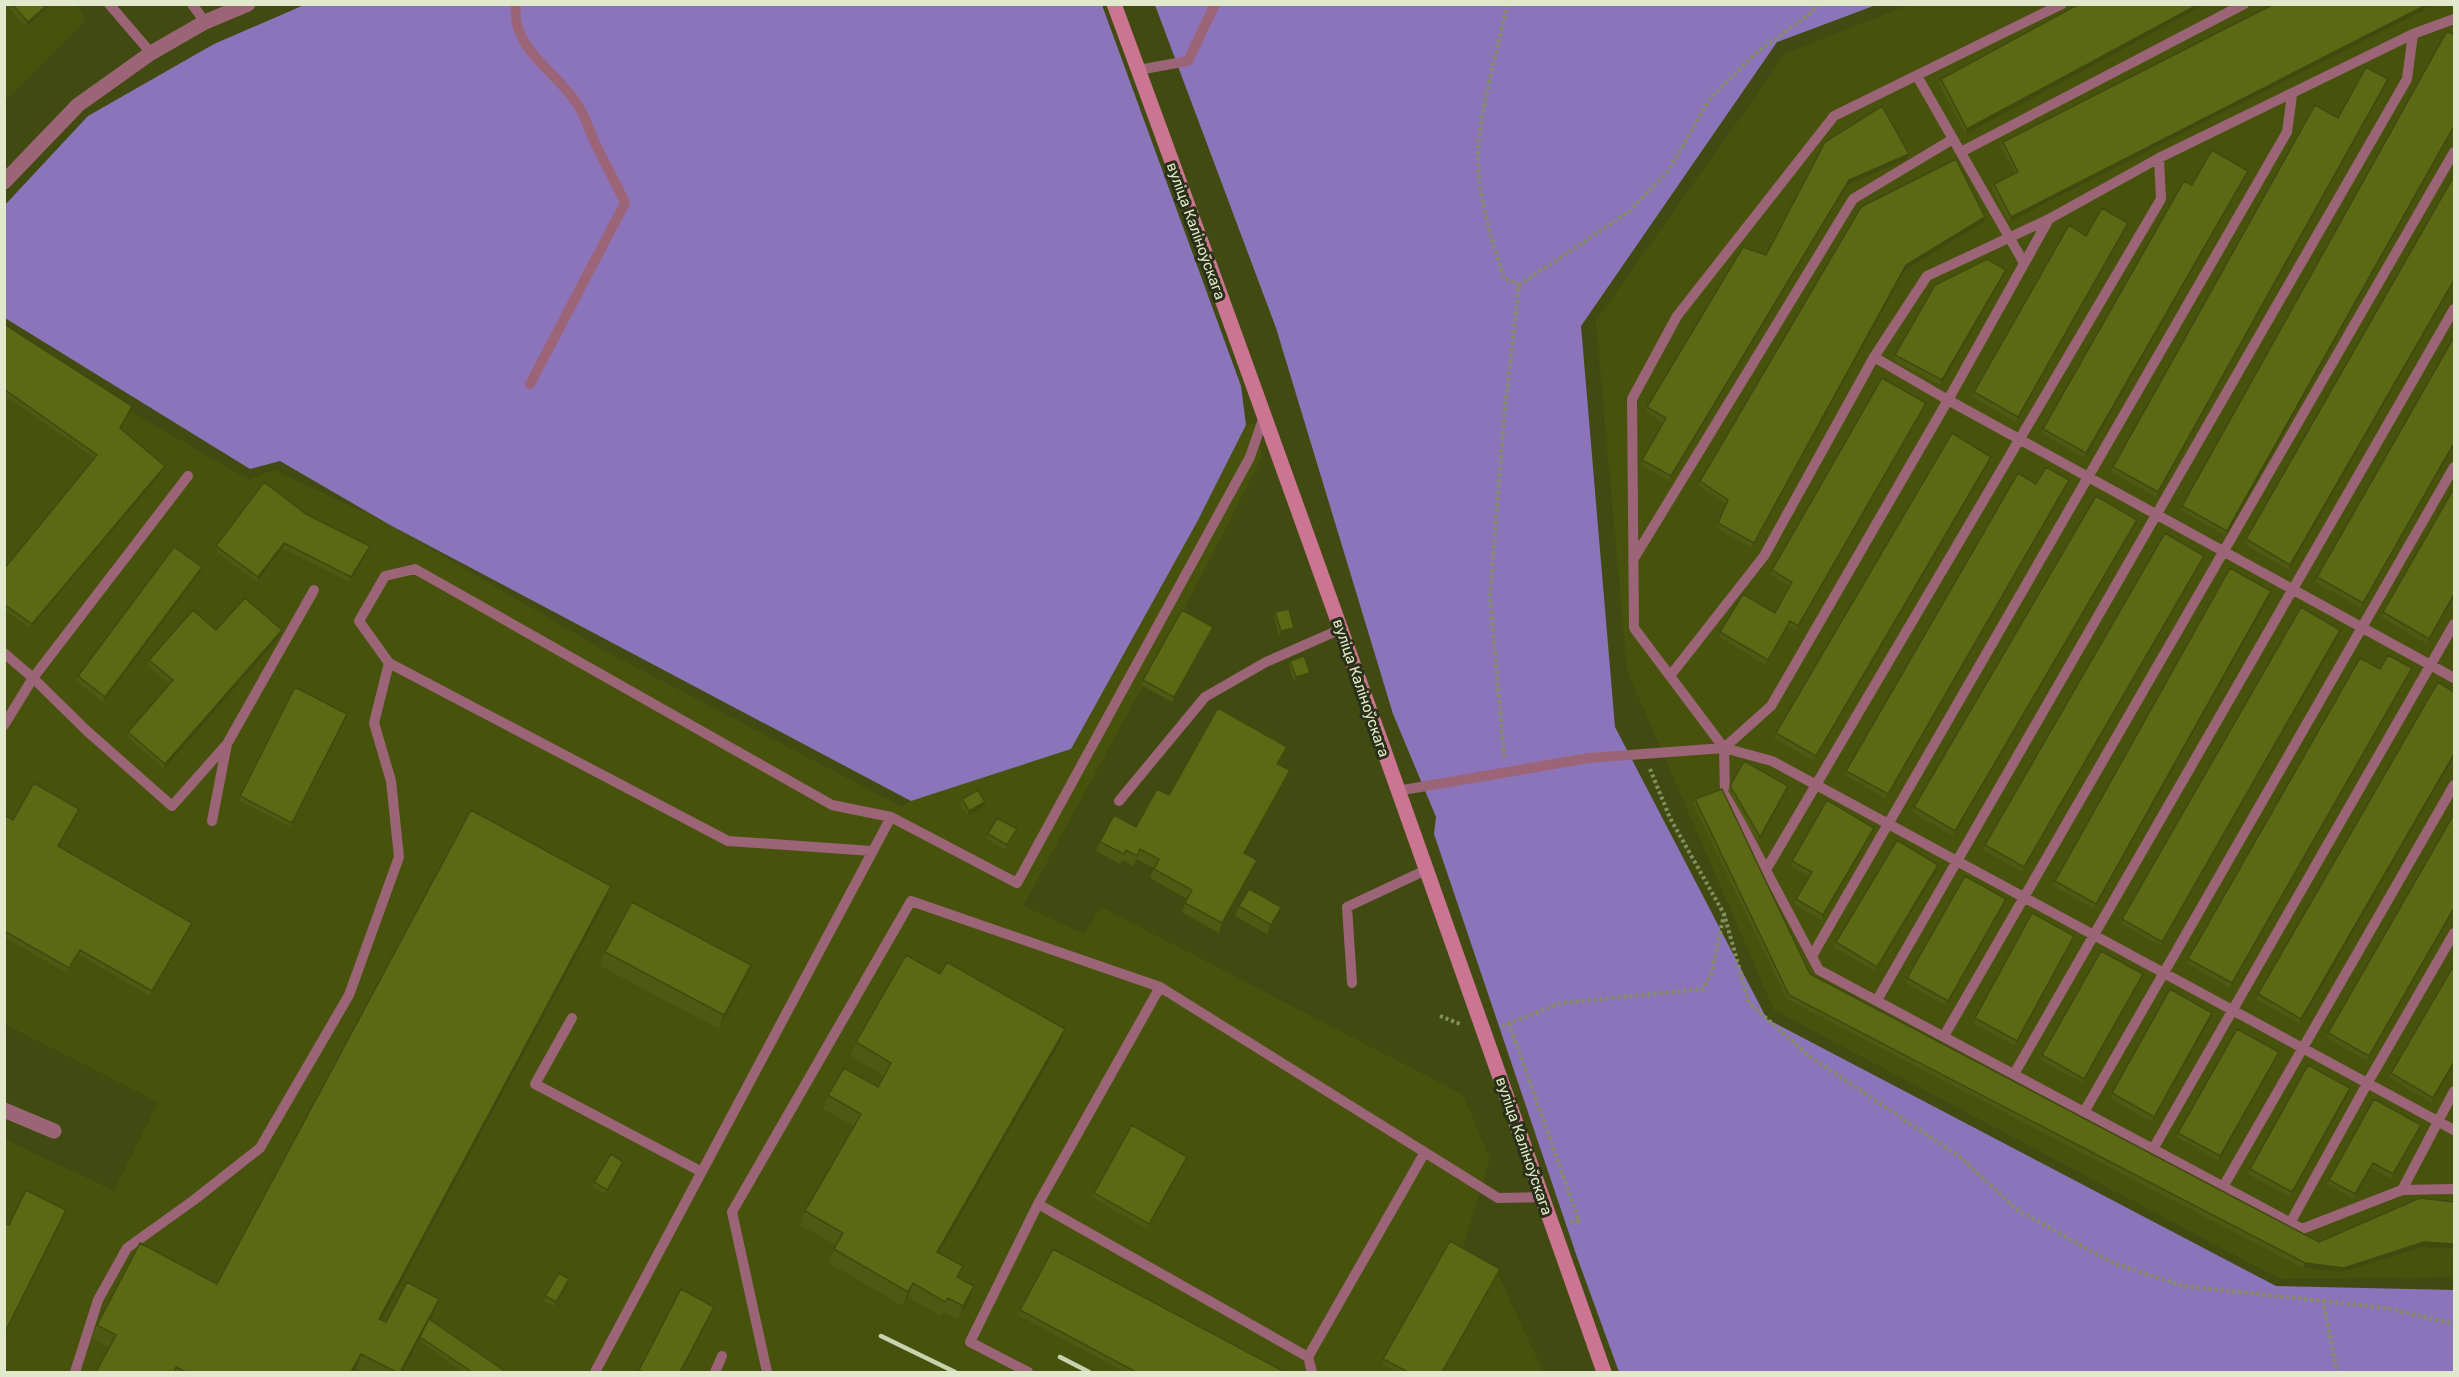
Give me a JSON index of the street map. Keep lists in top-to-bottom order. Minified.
{"streets":{"street":["вуліца Каліноўскага"]}}
